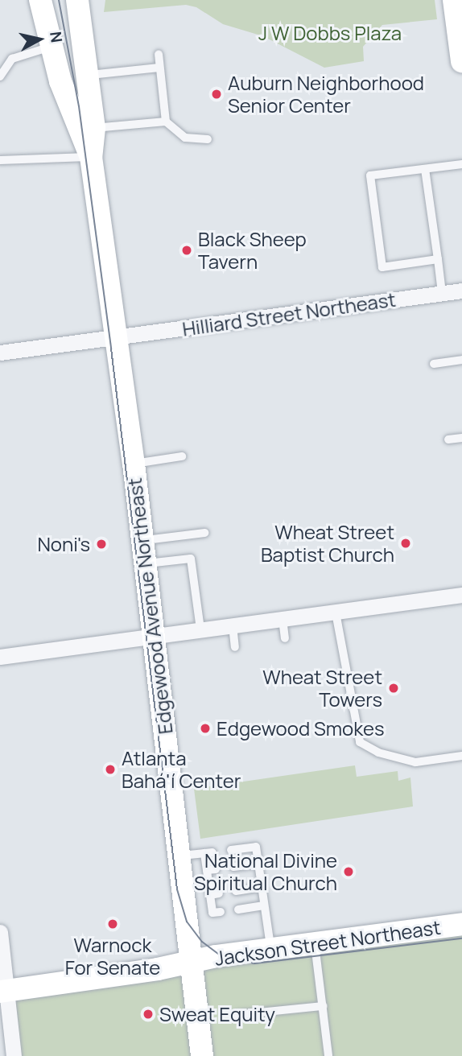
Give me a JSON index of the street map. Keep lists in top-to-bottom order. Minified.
{"streets":{"main road":["Edgewood Avenue Northeast","Jackson Street Northeast"],"street":["Hilliard Street Northeast"]},"crossings":[["Hilliard Street Northeast","Edgewood Avenue Northeast"],["Edgewood Avenue Northeast","Jackson Street Northeast"]],"parks":["J W Dobbs Plaza"],"places":["Auburn Neighborhood Senior Center","Black Sheep Tavern","Wheat Street Baptist Church","Noni's","Wheat Street Towers","Edgewood Smokes","Atlanta Bahá'í Center","National Divine Spiritual Church","Warnock For Senate","Sweat Equity"],"north":"right"}
